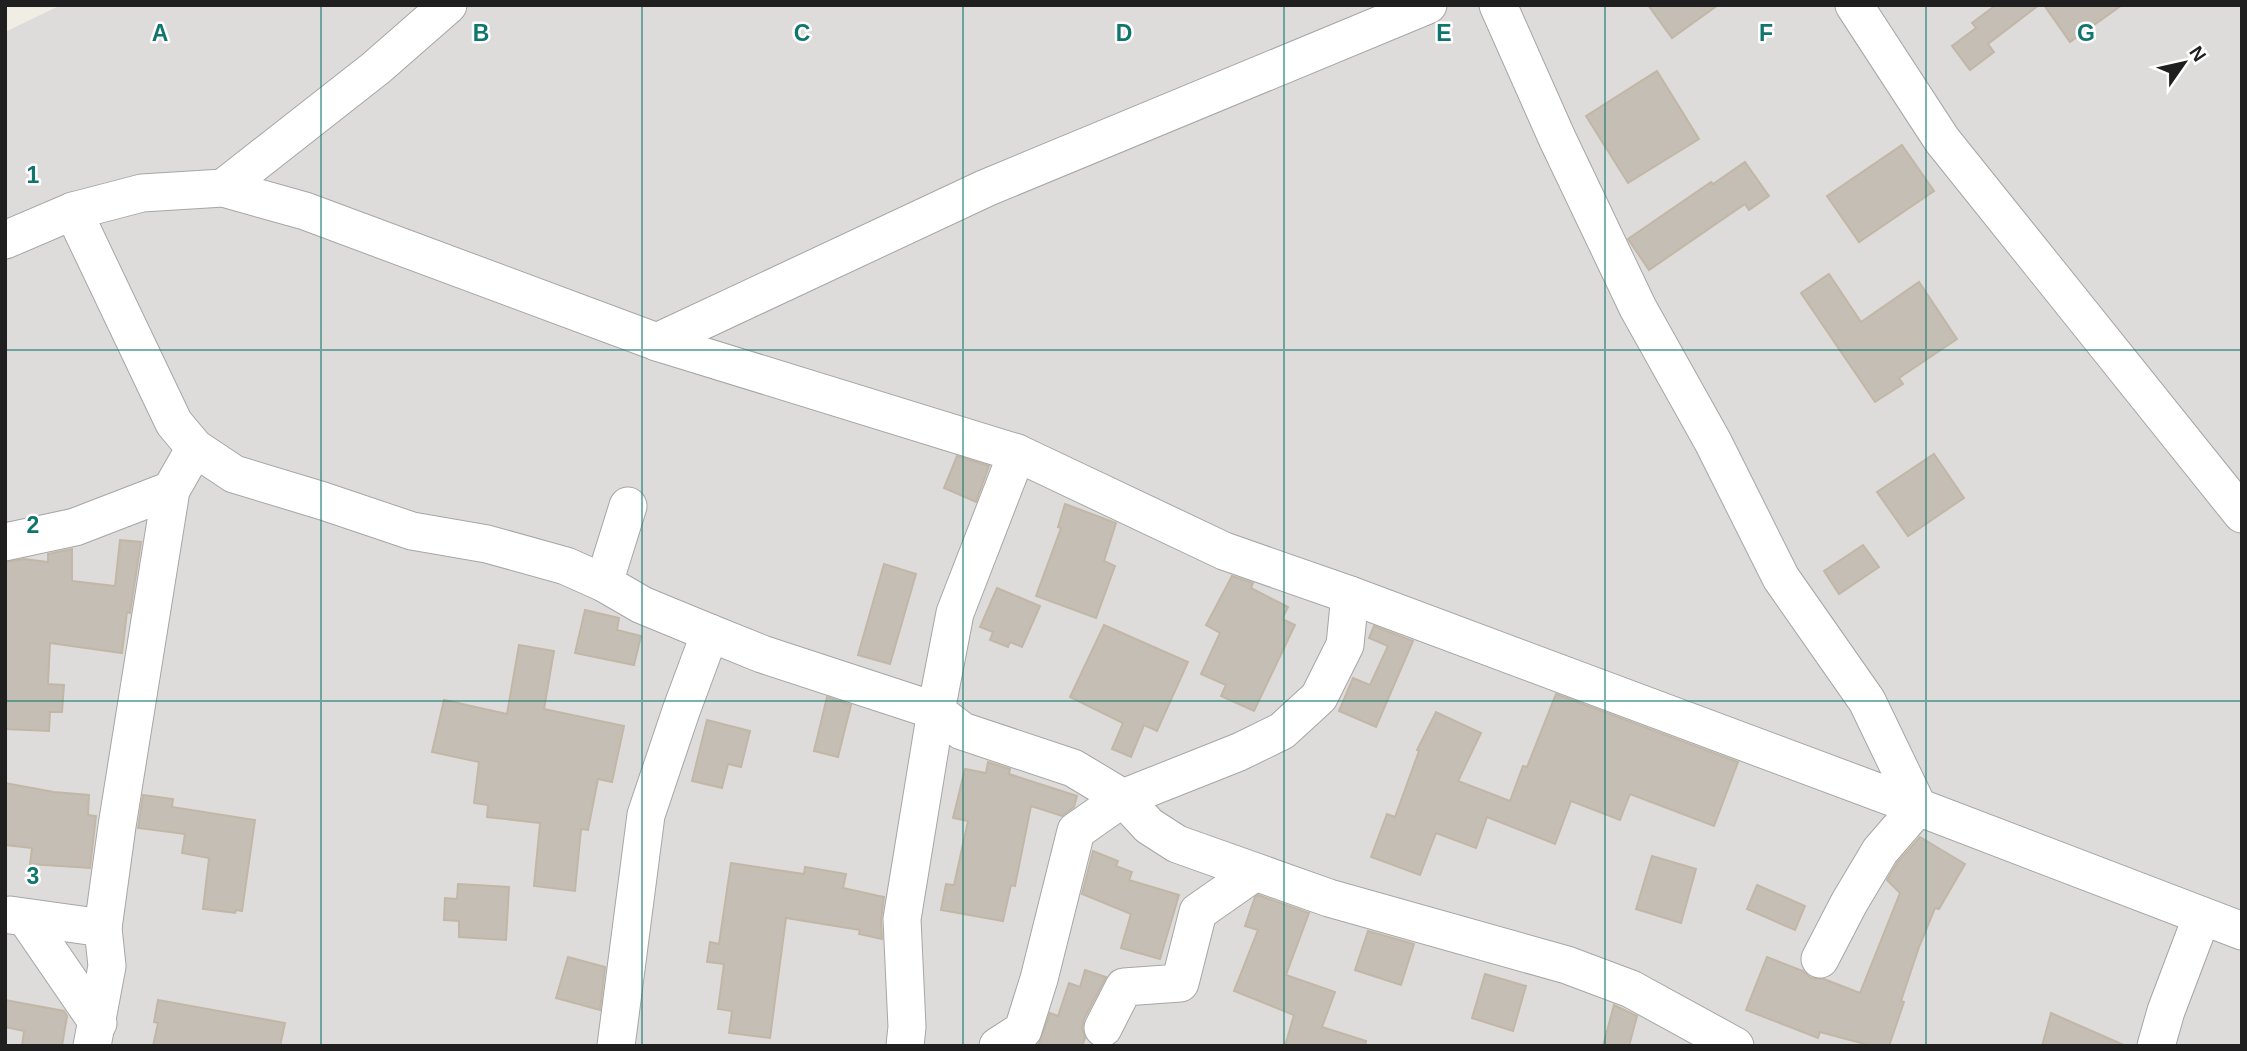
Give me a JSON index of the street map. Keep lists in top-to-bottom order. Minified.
{"north":"top right","grid":{"columns":["A","B","C","D","E","F","G"],"rows":["1","2","3"]}}
